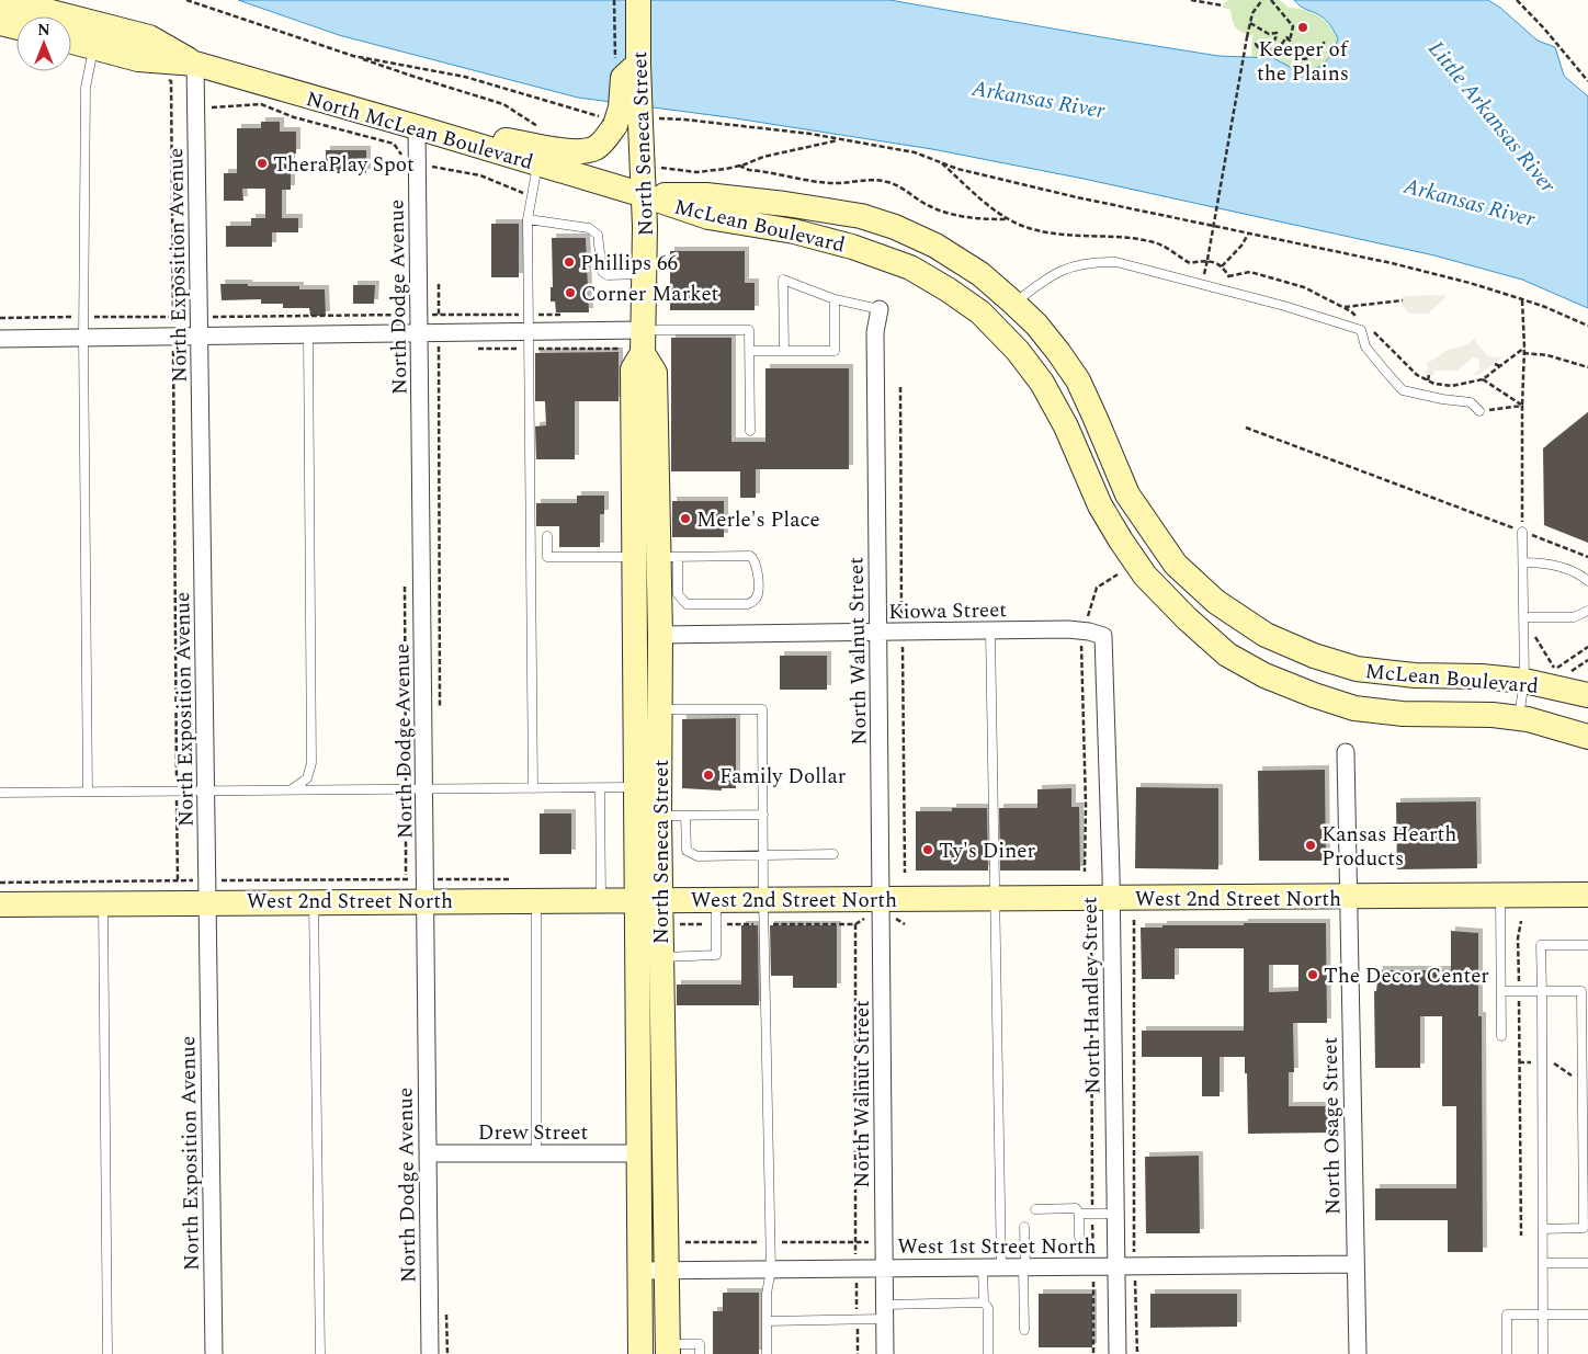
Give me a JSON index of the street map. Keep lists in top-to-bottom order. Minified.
{"streets":{"main road":["North McLean Boulevard","North Seneca Street","McLean Boulevard","West 2nd Street North"],"street":["North Exposition Avenue","North Dodge Avenue","Kiowa Street","North Walnut Street","North Handley Street","North Osage Street","Drew Street","West 1st Street North"]},"crossings":[["North McLean Boulevard","North Seneca Street"],["North McLean Boulevard","McLean Boulevard"],["North McLean Boulevard","North Exposition Avenue"],["North McLean Boulevard","North Dodge Avenue"],["North Seneca Street","McLean Boulevard"],["North Seneca Street","Kiowa Street"],["North Seneca Street","West 2nd Street North"],["North Seneca Street","Drew Street"],["North Seneca Street","West 1st Street North"],["North Exposition Avenue","West 2nd Street North"],["North Dodge Avenue","West 2nd Street North"],["North Dodge Avenue","Drew Street"],["Kiowa Street","North Walnut Street"],["Kiowa Street","North Handley Street"],["North Walnut Street","West 2nd Street North"],["North Walnut Street","West 1st Street North"],["West 2nd Street North","North Handley Street"],["West 2nd Street North","North Osage Street"],["North Handley Street","West 1st Street North"],["North Osage Street","West 1st Street North"]],"water":["Arkansas River","Little Arkansas River"],"places":["Keeper of the Plains","TheraPlay Spot","Phillips 66","Corner Market","Merle's Place","Family Dollar","Kansas Hearth Products","Ty's Diner","The Decor Center"],"north":"top"}
